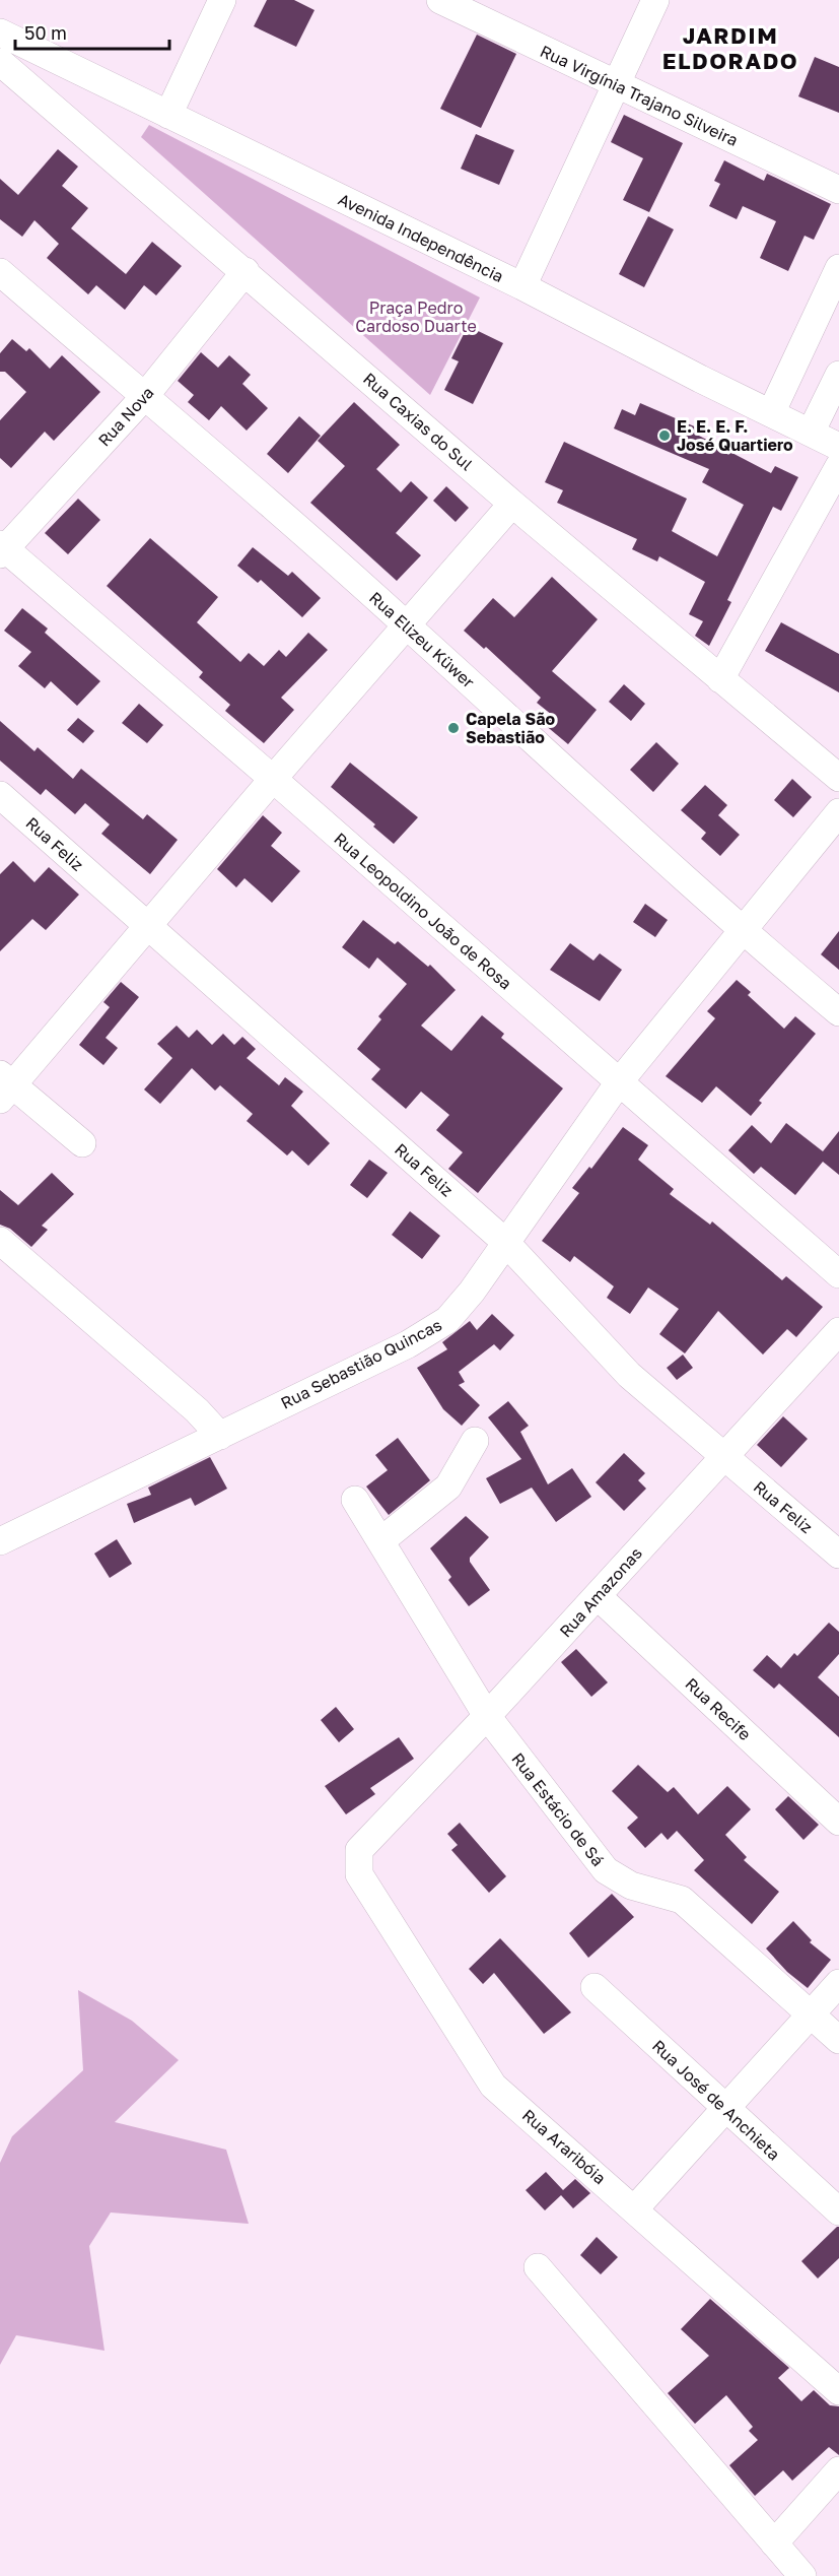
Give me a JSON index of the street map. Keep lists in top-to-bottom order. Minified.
{"streets":{"street":["Rua Virgínia Trajano Silveira","Avenida Independência","Rua Nova","Rua Caxias do Sul","Rua Elizeu Küwer","Rua Feliz","Rua Leopoldino João de Rosa","Rua Sebastião Quincas","Rua Amazonas","Rua Recife","Rua Estácio de Sá","Rua José de Anchieta","Rua Araribóia"]},"crossings":[["Rua Nova","Rua Caxias do Sul"],["Rua Nova","Rua Elizeu Küwer"],["Rua Nova","Rua Leopoldino João de Rosa"],["Rua Elizeu Küwer","Rua Sebastião Quincas"],["Rua Feliz","Rua Sebastião Quincas"],["Rua Feliz","Rua Amazonas"],["Rua Leopoldino João de Rosa","Rua Sebastião Quincas"],["Rua Amazonas","Rua Recife"],["Rua Amazonas","Rua Estácio de Sá"],["Rua Amazonas","Rua Araribóia"]],"districts":["JARDIM ELDORADO"],"parks":["Praça Pedro Cardoso Duarte"],"places":["E. E. E. F. José Quartiero","Capela São Sebastião"],"scale_bar":"50 m"}
